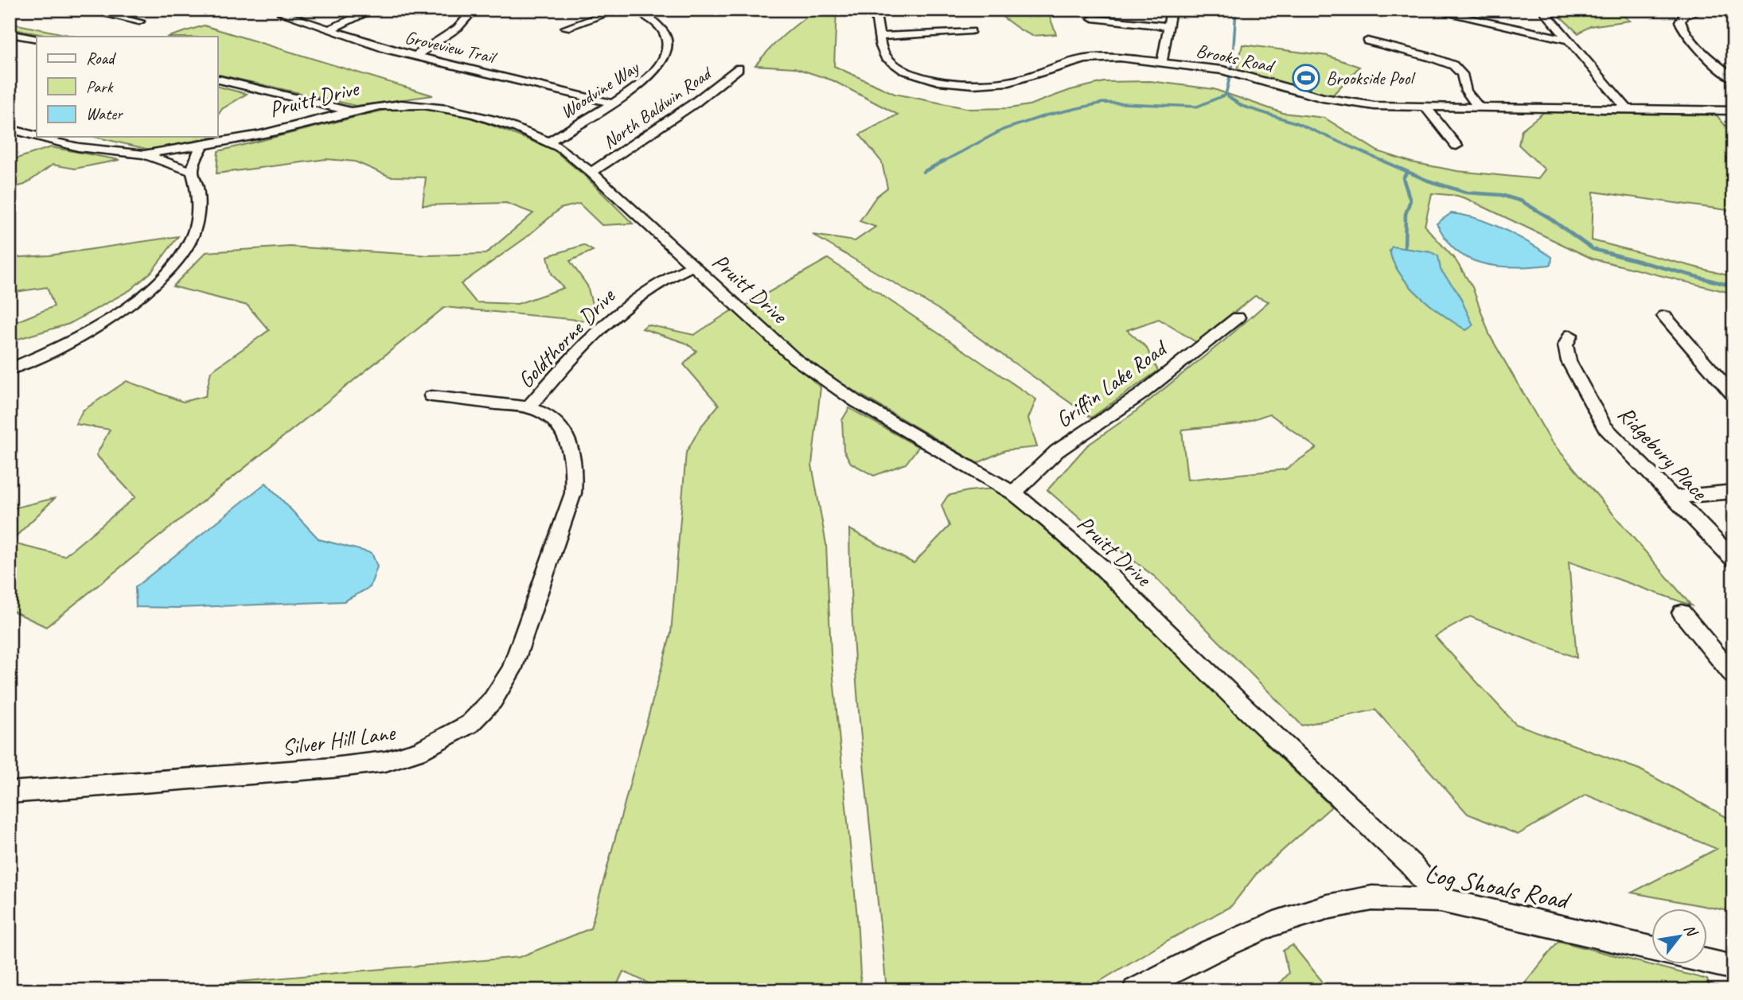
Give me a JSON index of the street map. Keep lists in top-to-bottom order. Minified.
{"streets":{"street":["Groveview Trail","Brooks Road","Woodvine Way","Pruitt Drive","North Baldwin Road","Goldthorne Drive","Griffin Lake Road","Ridgebury Place","Silver Hill Lane","Log Shoals Road"]},"crossings":[["Groveview Trail","Woodvine Way"],["Woodvine Way","Pruitt Drive"],["Pruitt Drive","North Baldwin Road"],["Pruitt Drive","Goldthorne Drive"],["Pruitt Drive","Griffin Lake Road"],["Pruitt Drive","Log Shoals Road"],["Goldthorne Drive","Silver Hill Lane"]],"places":{"sports":["Brookside Pool"]},"legend":["Road","Park","Water"],"north":"top right"}
